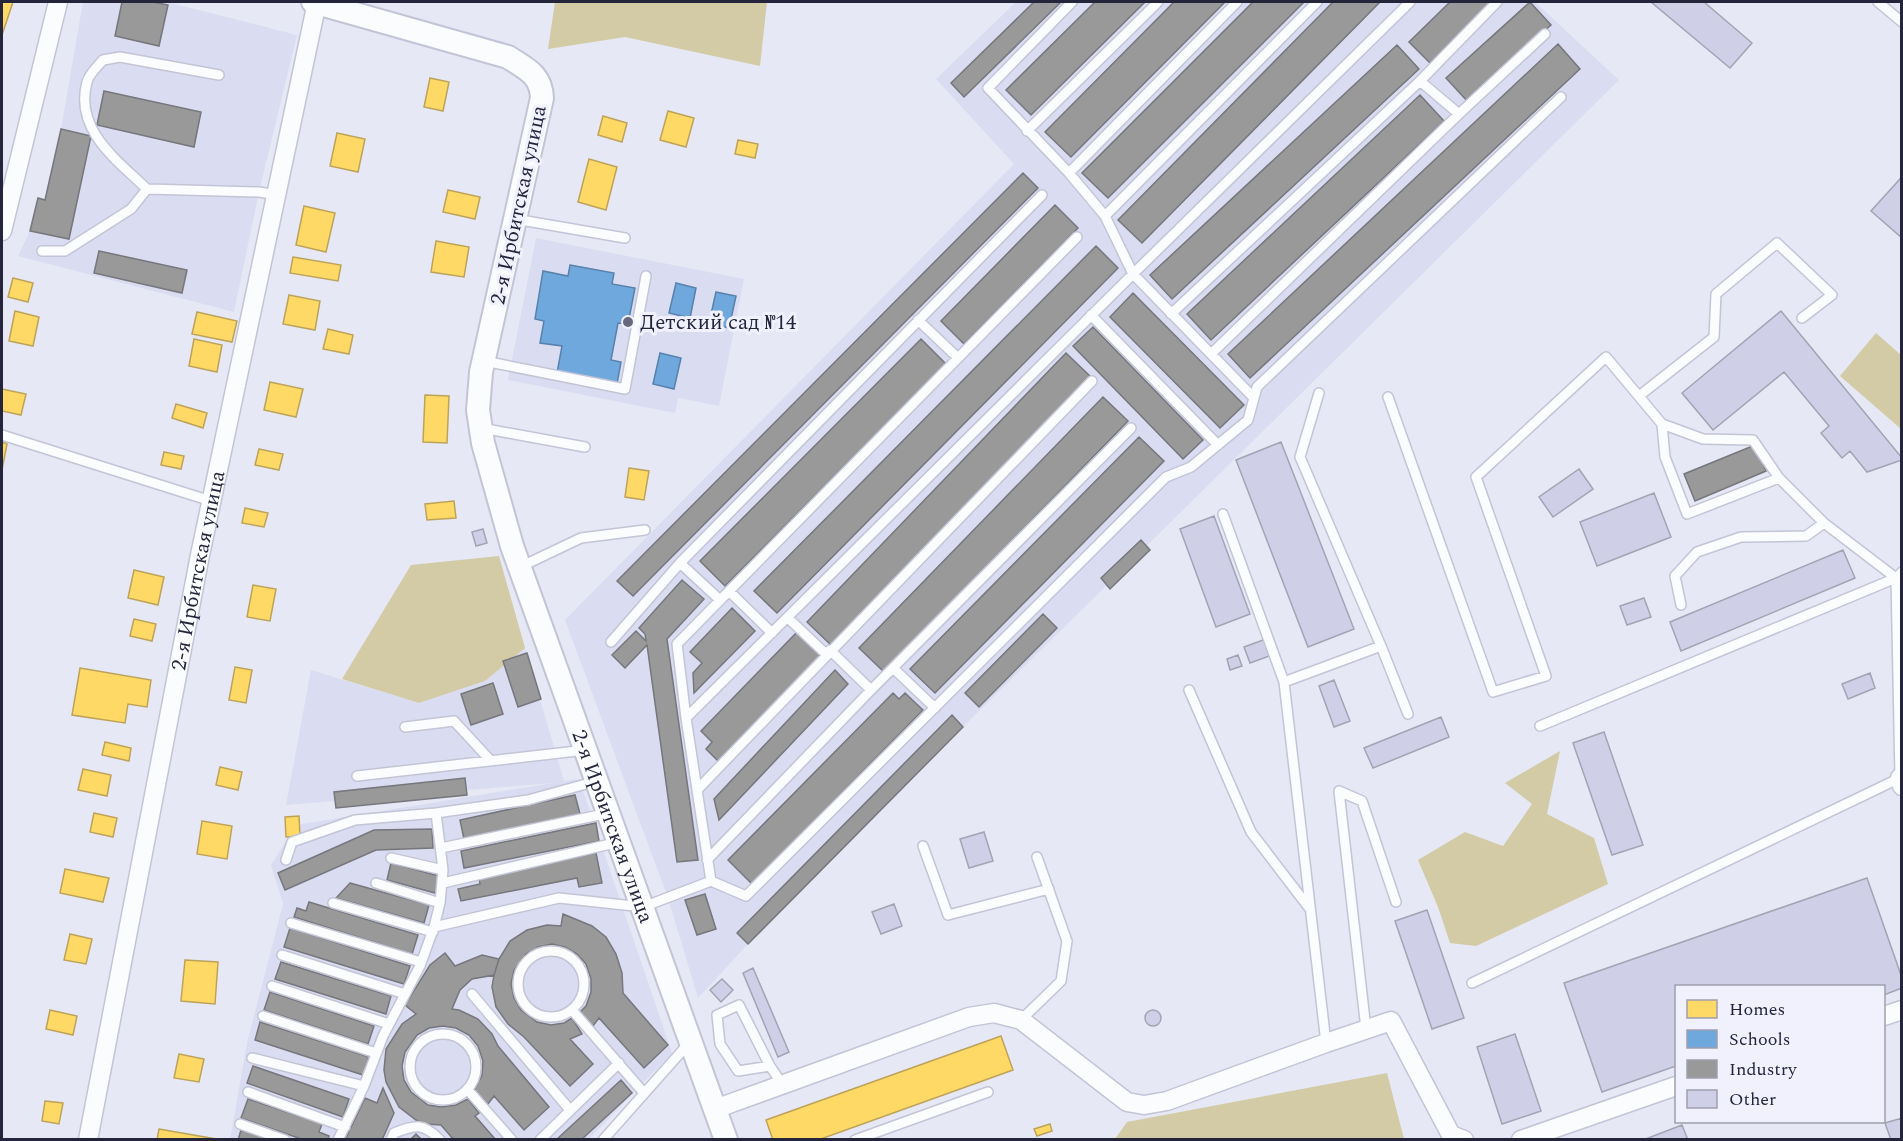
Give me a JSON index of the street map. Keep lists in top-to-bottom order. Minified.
{"streets":{"street":["2-я Ирбитская улица"]},"places":["Детский сад №14"],"legend":["Homes","Schools","Industry","Other"]}
